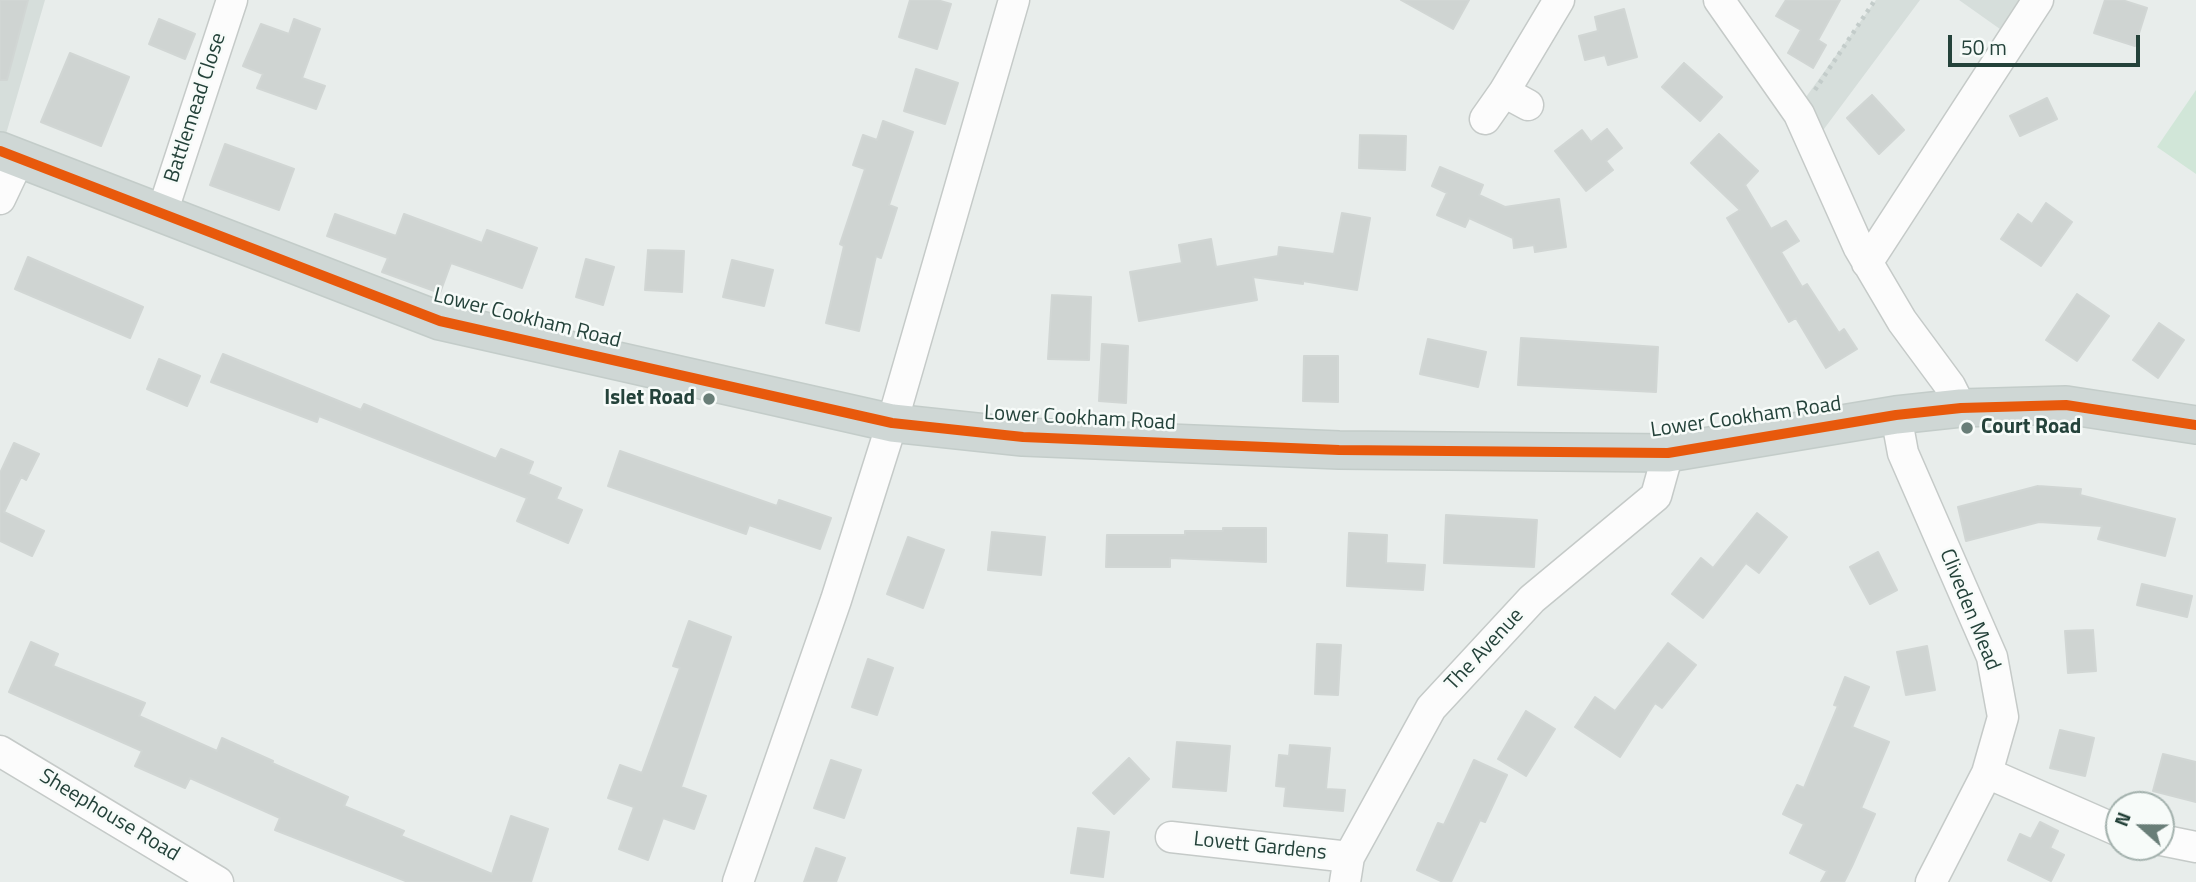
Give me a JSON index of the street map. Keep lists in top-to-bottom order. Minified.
{"streets":{"main road":["Lower Cookham Road"],"street":["Battlemead Close","Cliveden Mead","The Avenue","Sheephouse Road","Lovett Gardens"]},"crossings":[["Battlemead Close","Lower Cookham Road"],["Lower Cookham Road","Cliveden Mead"],["Lower Cookham Road","The Avenue"],["The Avenue","Lovett Gardens"]],"places":["Islet Road","Court Road"],"scale_bar":"50 m","north":"left"}
